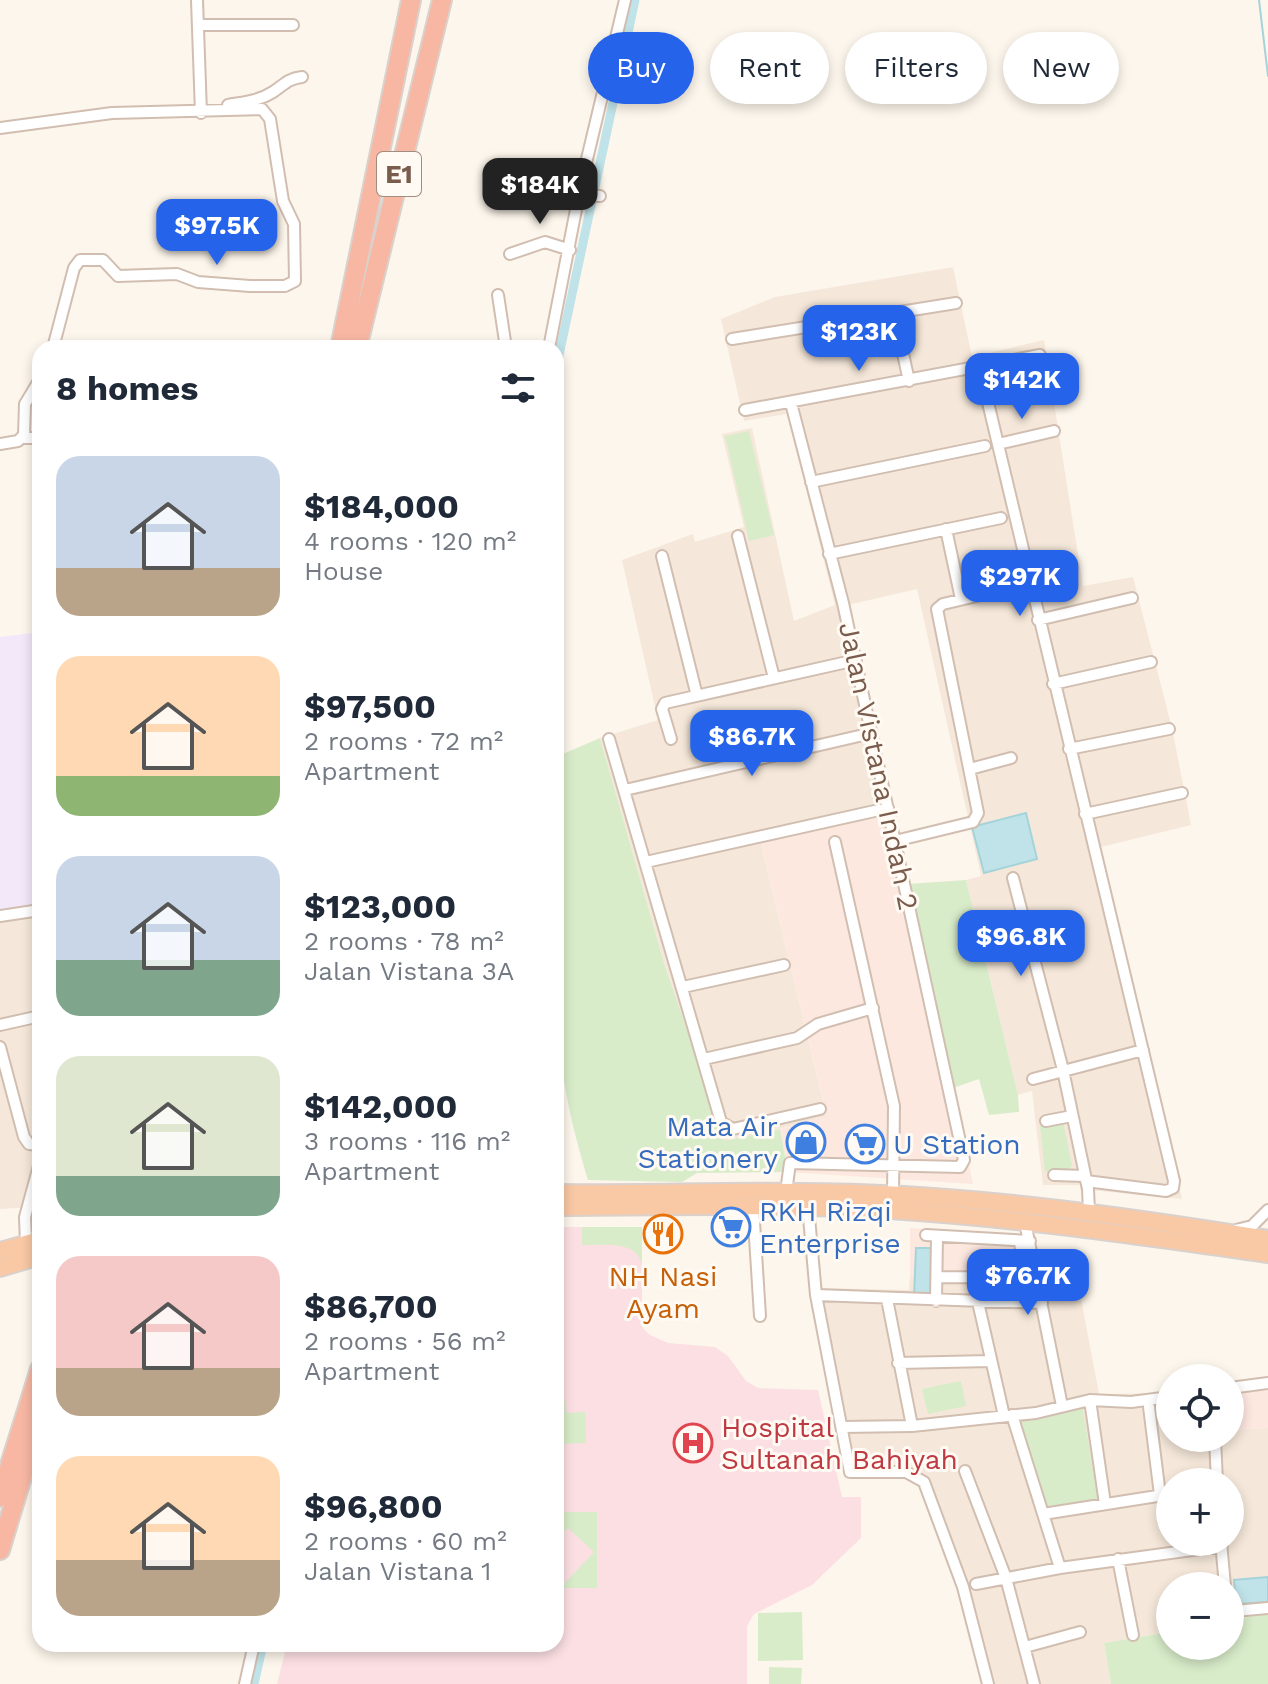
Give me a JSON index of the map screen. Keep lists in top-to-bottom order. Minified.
{"streets":{"highway":["E1"],"street":["Jalan Vistana Indah 2"]},"places":{"shop":["Mata Air Stationery"],"supermarket":["U Station","RKH Rizqi Enterprise"],"restaurant":["NH Nasi Ayam"],"hospital":["Hospital Sultanah Bahiyah"]},"page":{"chip":["Buy","Rent","Filters","New"],"price":["$184K","$97.5K","$123K","$142K","$297K","$86.7K","$96.8K","$76.7K"],"heading":"8 homes","list":[{"name":"$184,000","note":"4 rooms · 120 m² · House"},{"name":"$97,500","note":"2 rooms · 72 m² · Apartment"},{"name":"$123,000","note":"2 rooms · 78 m² · Jalan Vistana 3A"},{"name":"$142,000","note":"3 rooms · 116 m² · Apartment"},{"name":"$86,700","note":"2 rooms · 56 m² · Apartment"},{"name":"$96,800","note":"2 rooms · 60 m² · Jalan Vistana 1"}],"map_buttons":["+","−"]}}
